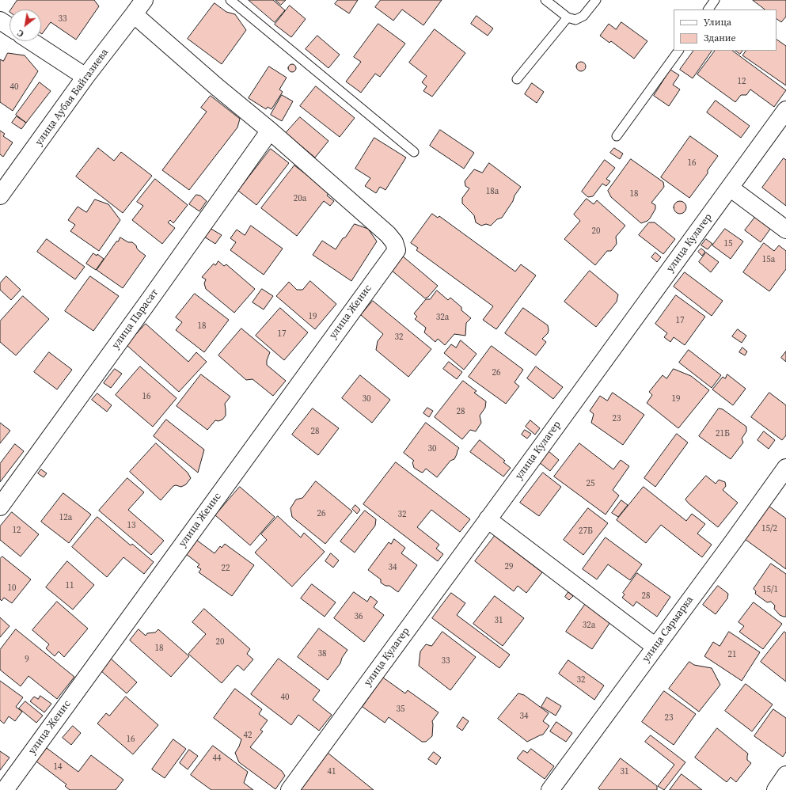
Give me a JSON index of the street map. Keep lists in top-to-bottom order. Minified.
{"streets":{"street":["улица Аубая Байгазиева","улица Кулагер","улица Женис","улица Парасат","улица Сарыарка"]},"crossings":[["улица Женис","улица Парасат"]],"house_numbers":["33","12","40","16","18а","18","20а","20","15","15а","19","32а","17","18","17","32","26","16","30","19","28","23","28","21Б","30","25","26","32","12а","13","15/2","12","27Б","29","34","22","11","10","15/1","28","36","31","32а","20","18","38","21","9","33","32","40","35","34","23","42","16","44","14","41","31"],"legend":["Улица","Здание"],"north":"bottom left"}
